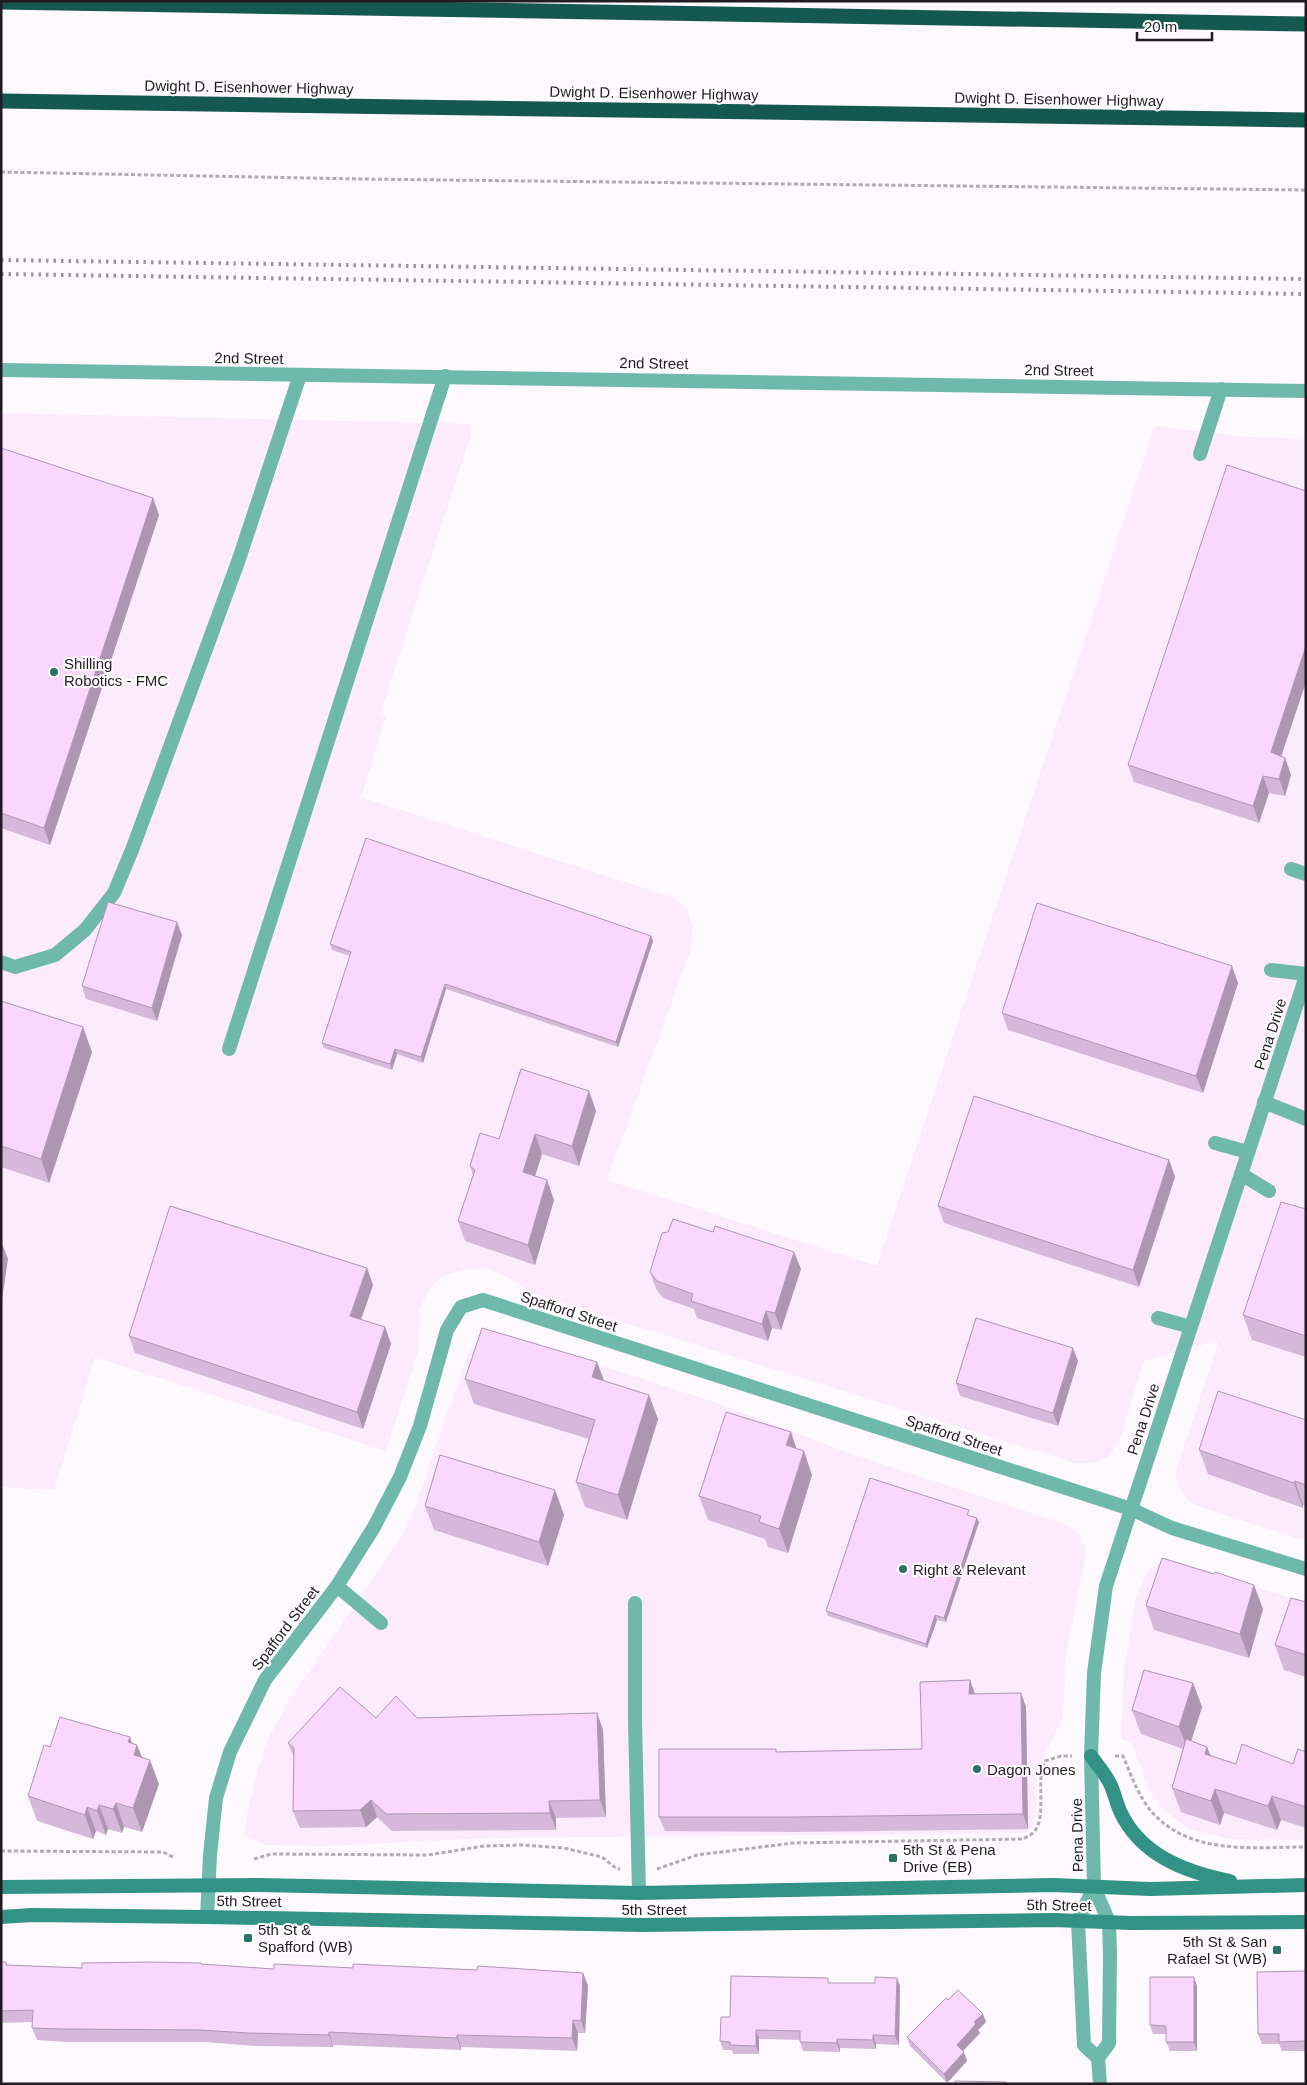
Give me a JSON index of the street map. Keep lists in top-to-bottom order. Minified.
{"streets":{"highway":["Dwight D. Eisenhower Highway"],"main road":["5th Street"],"street":["2nd Street","Pena Drive","Spafford Street"]},"crossings":[["Pena Drive","Spafford Street"],["Pena Drive","5th Street"],["Spafford Street","5th Street"]],"places":{"other":["Shilling Robotics - FMC","Right & Relevant","Dagon Jones"],"transit":["5th St & Pena Drive (EB)","5th St & Spafford (WB)","5th St & San Rafael St (WB)"]},"scale_bar":"20 m"}
